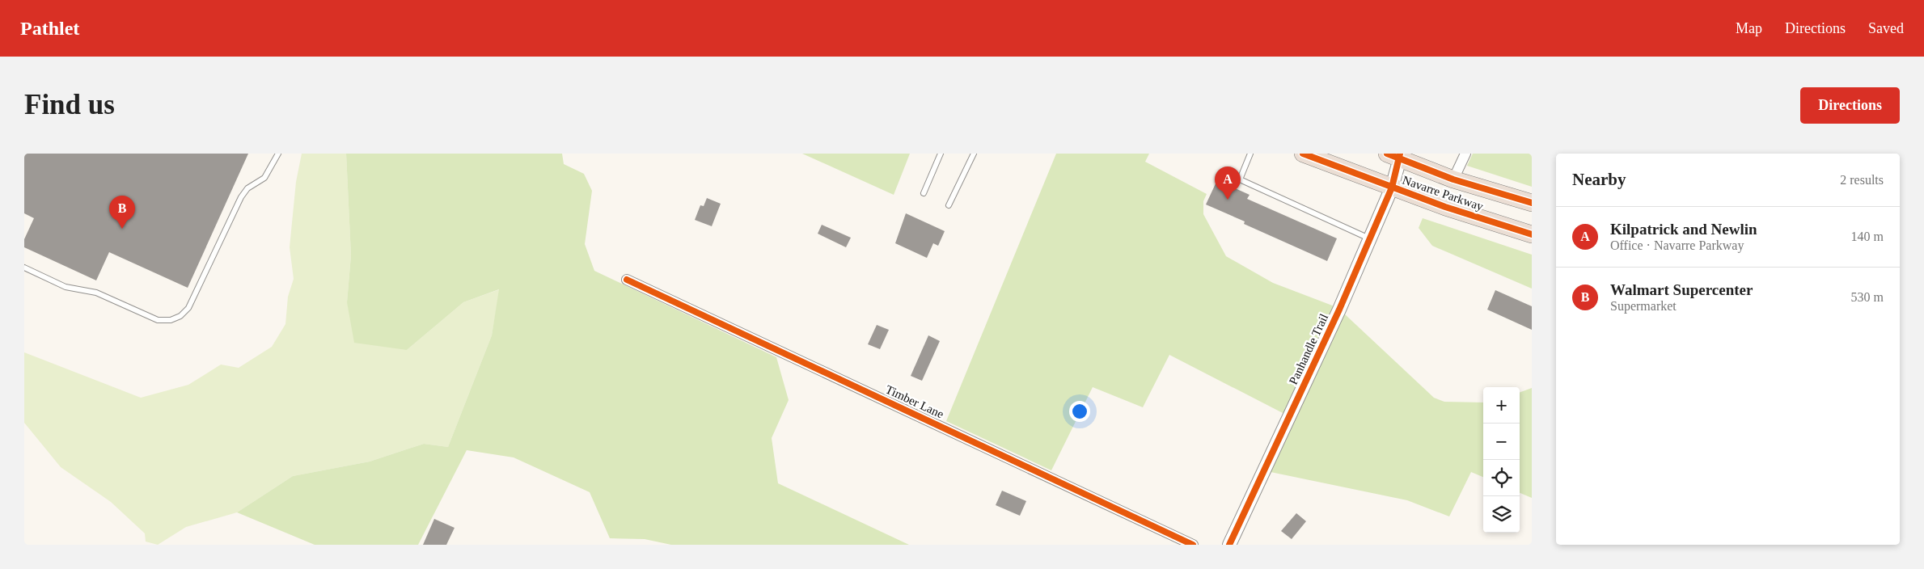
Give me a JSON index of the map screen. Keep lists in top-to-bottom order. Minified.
{"streets":{"highway":["Navarre Parkway"],"street":["Panhandle Trail","Timber Lane"]},"crossings":[["Navarre Parkway","Panhandle Trail"]],"page":{"header":"Pathlet","nav":["Map","Directions","Saved"],"buttons":"Directions","title":"Find us","heading":["Nearby","2 results"],"pins":["A","B"],"list":[{"mark":"A","name":"Kilpatrick and Newlin","note":"Office · Navarre Parkway","value":"140 m"},{"mark":"B","name":"Walmart Supercenter","note":"Supermarket","value":"530 m"}],"map_buttons":["+","−"]}}
